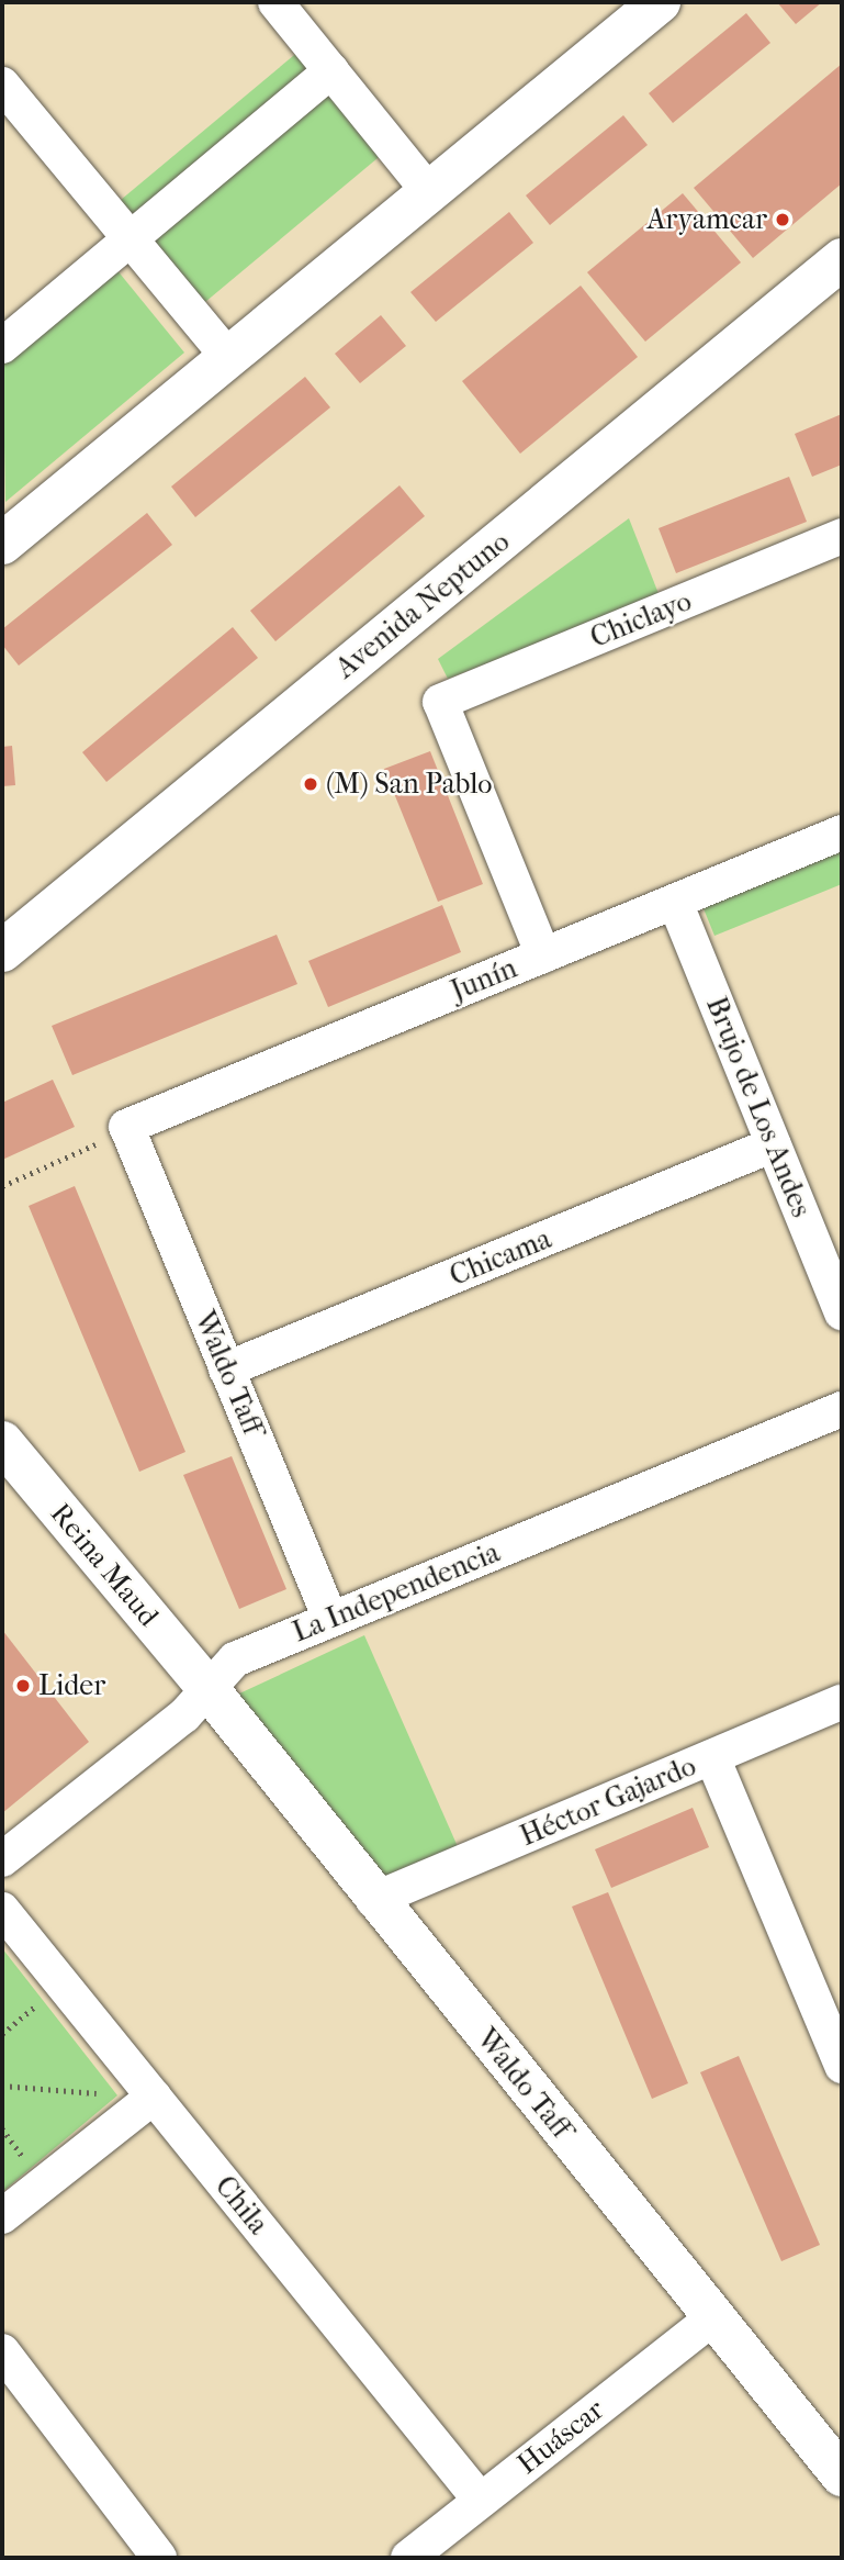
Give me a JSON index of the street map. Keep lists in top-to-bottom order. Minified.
{"streets":{"main road":["Avenida Neptuno","Waldo Taff","Reina Maud"],"street":["Chiclayo","Junín","Brujo de Los Andes","Chicama","La Independencia","Héctor Gajardo","Chila","Huáscar"]},"crossings":[["Chiclayo","Junín"],["Junín","Brujo de Los Andes"],["Junín","Waldo Taff"],["Brujo de Los Andes","Chicama"],["Chicama","Waldo Taff"],["Waldo Taff","Reina Maud"],["Waldo Taff","La Independencia"],["Waldo Taff","Héctor Gajardo"],["Waldo Taff","Huáscar"],["Reina Maud","La Independencia"],["Chila","Huáscar"]],"places":["Aryamcar","(M) San Pablo","Lider"]}
